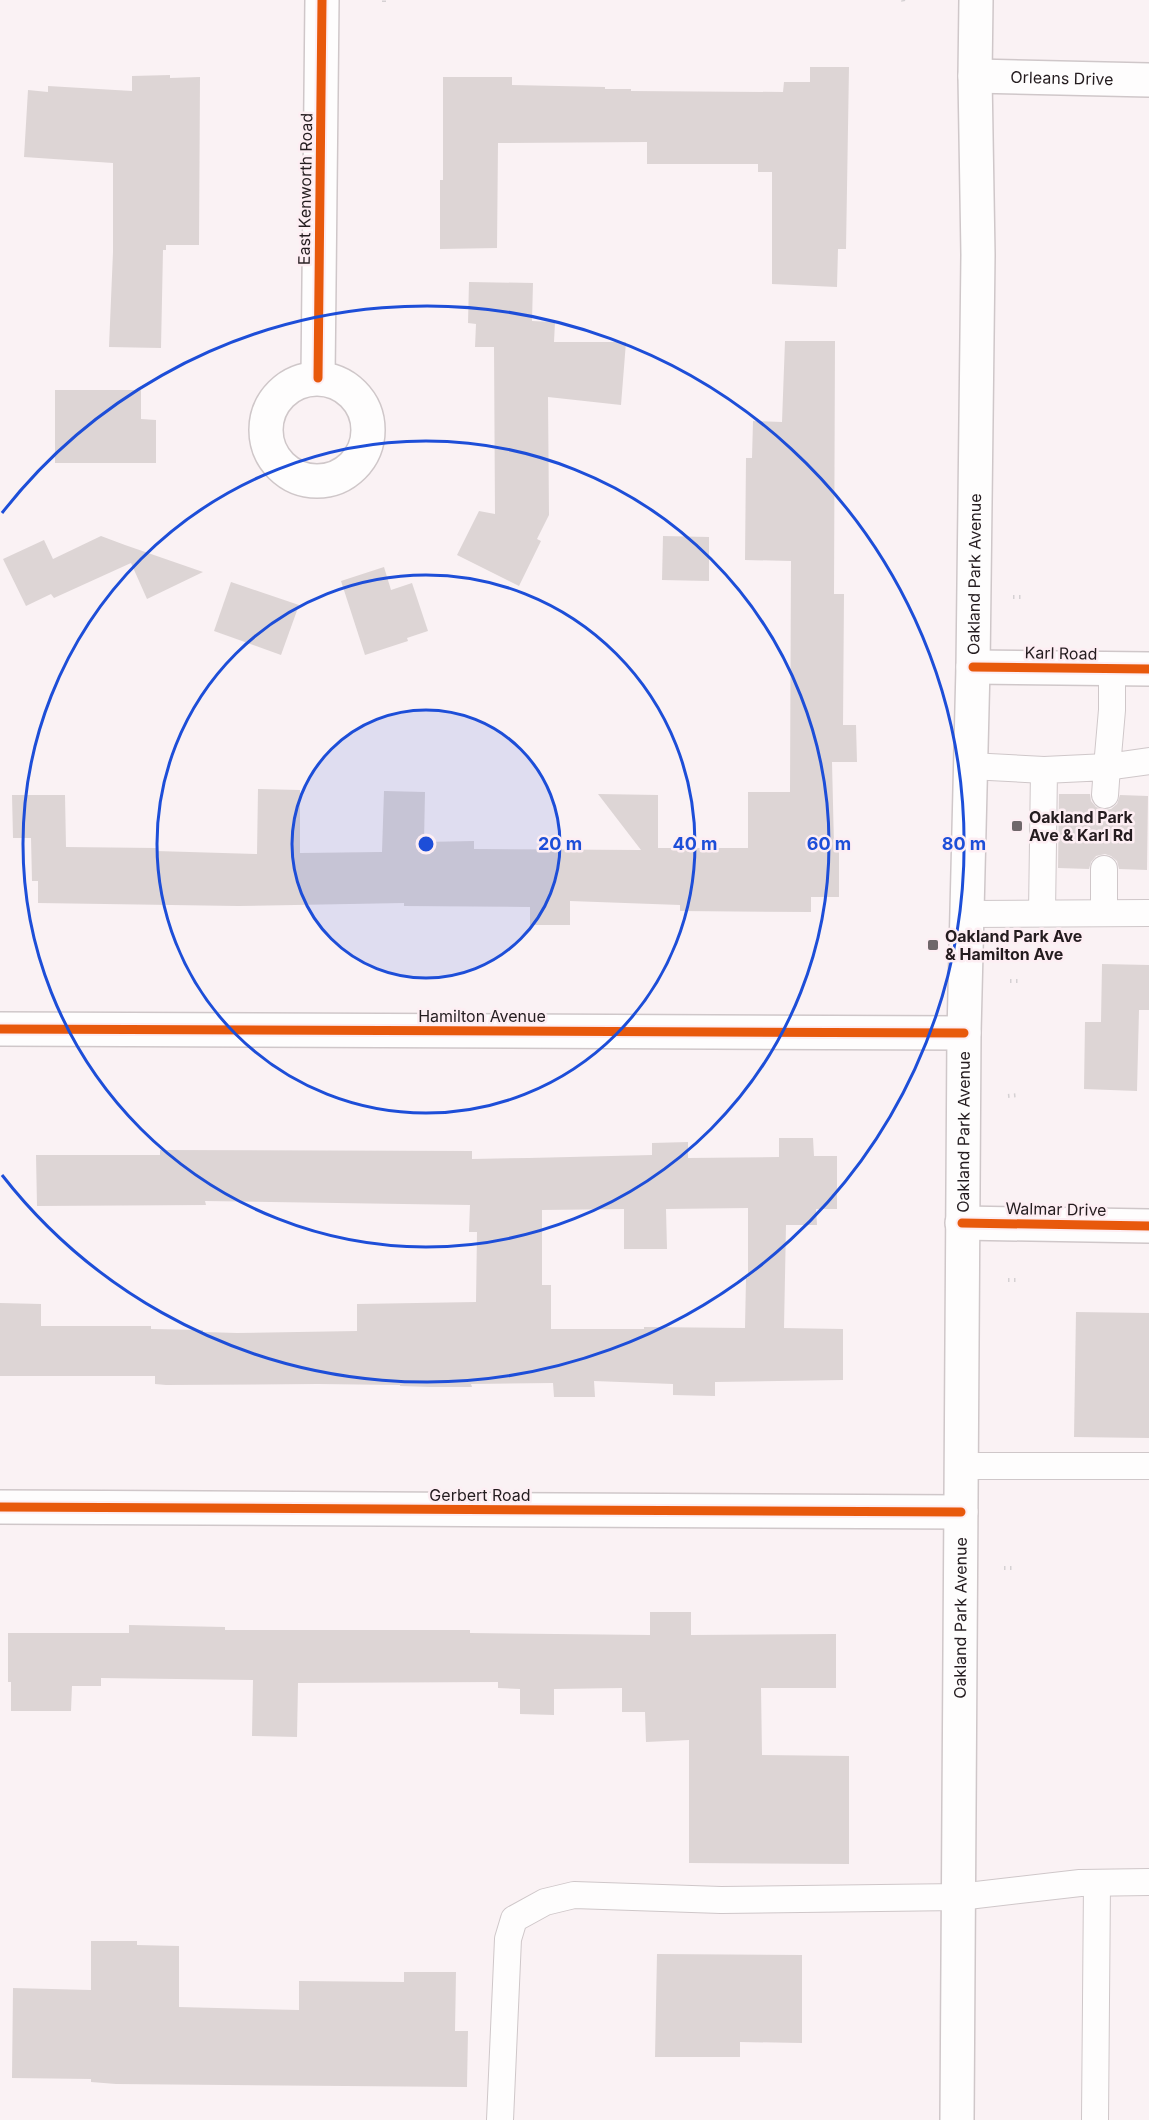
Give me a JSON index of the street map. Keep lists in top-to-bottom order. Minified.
{"streets":{"street":["Orleans Drive","East Kenworth Road","Oakland Park Avenue","Karl Road","Hamilton Avenue","Walmar Drive","Gerbert Road"]},"crossings":[["Orleans Drive","Oakland Park Avenue"],["Oakland Park Avenue","Karl Road"],["Oakland Park Avenue","Hamilton Avenue"],["Oakland Park Avenue","Walmar Drive"],["Oakland Park Avenue","Gerbert Road"]],"places":{"transit":["Oakland Park Ave & Karl Rd","Oakland Park Ave & Hamilton Ave"]},"rings":["20 m","40 m","60 m","80 m"]}
